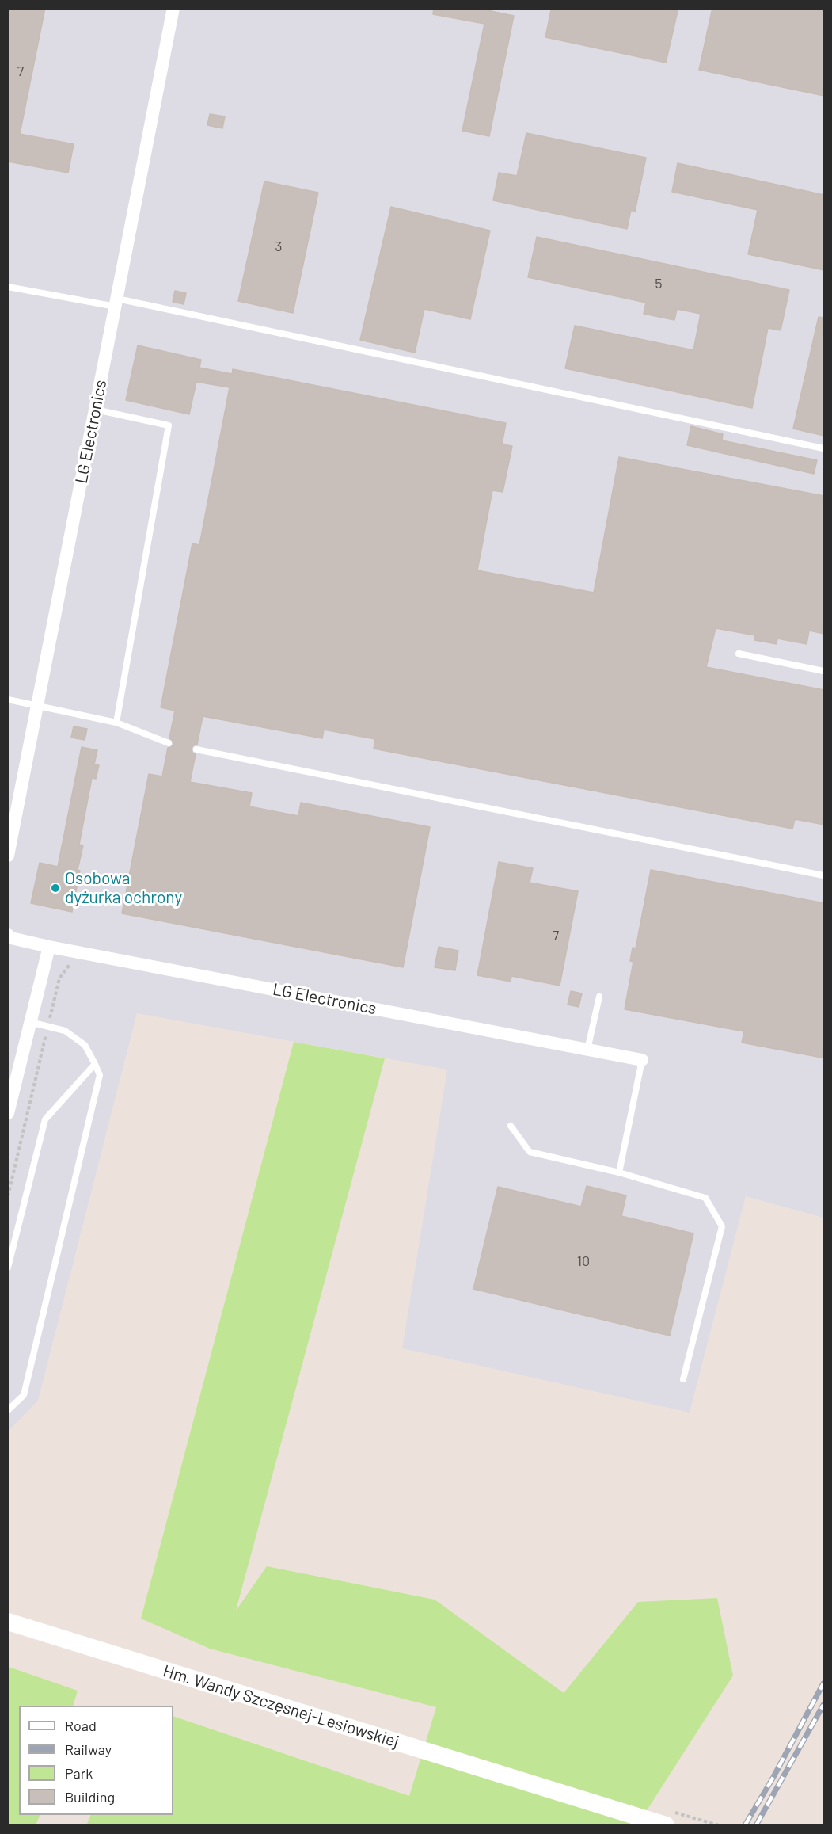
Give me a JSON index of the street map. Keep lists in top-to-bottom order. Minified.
{"streets":{"street":["LG Electronics","Hm. Wandy Szczęsnej-Lesiowskiej"]},"places":["Osobowa dyżurka ochrony"],"house_numbers":["7","3","5","7","10"],"legend":["Road","Railway","Park","Building"]}
